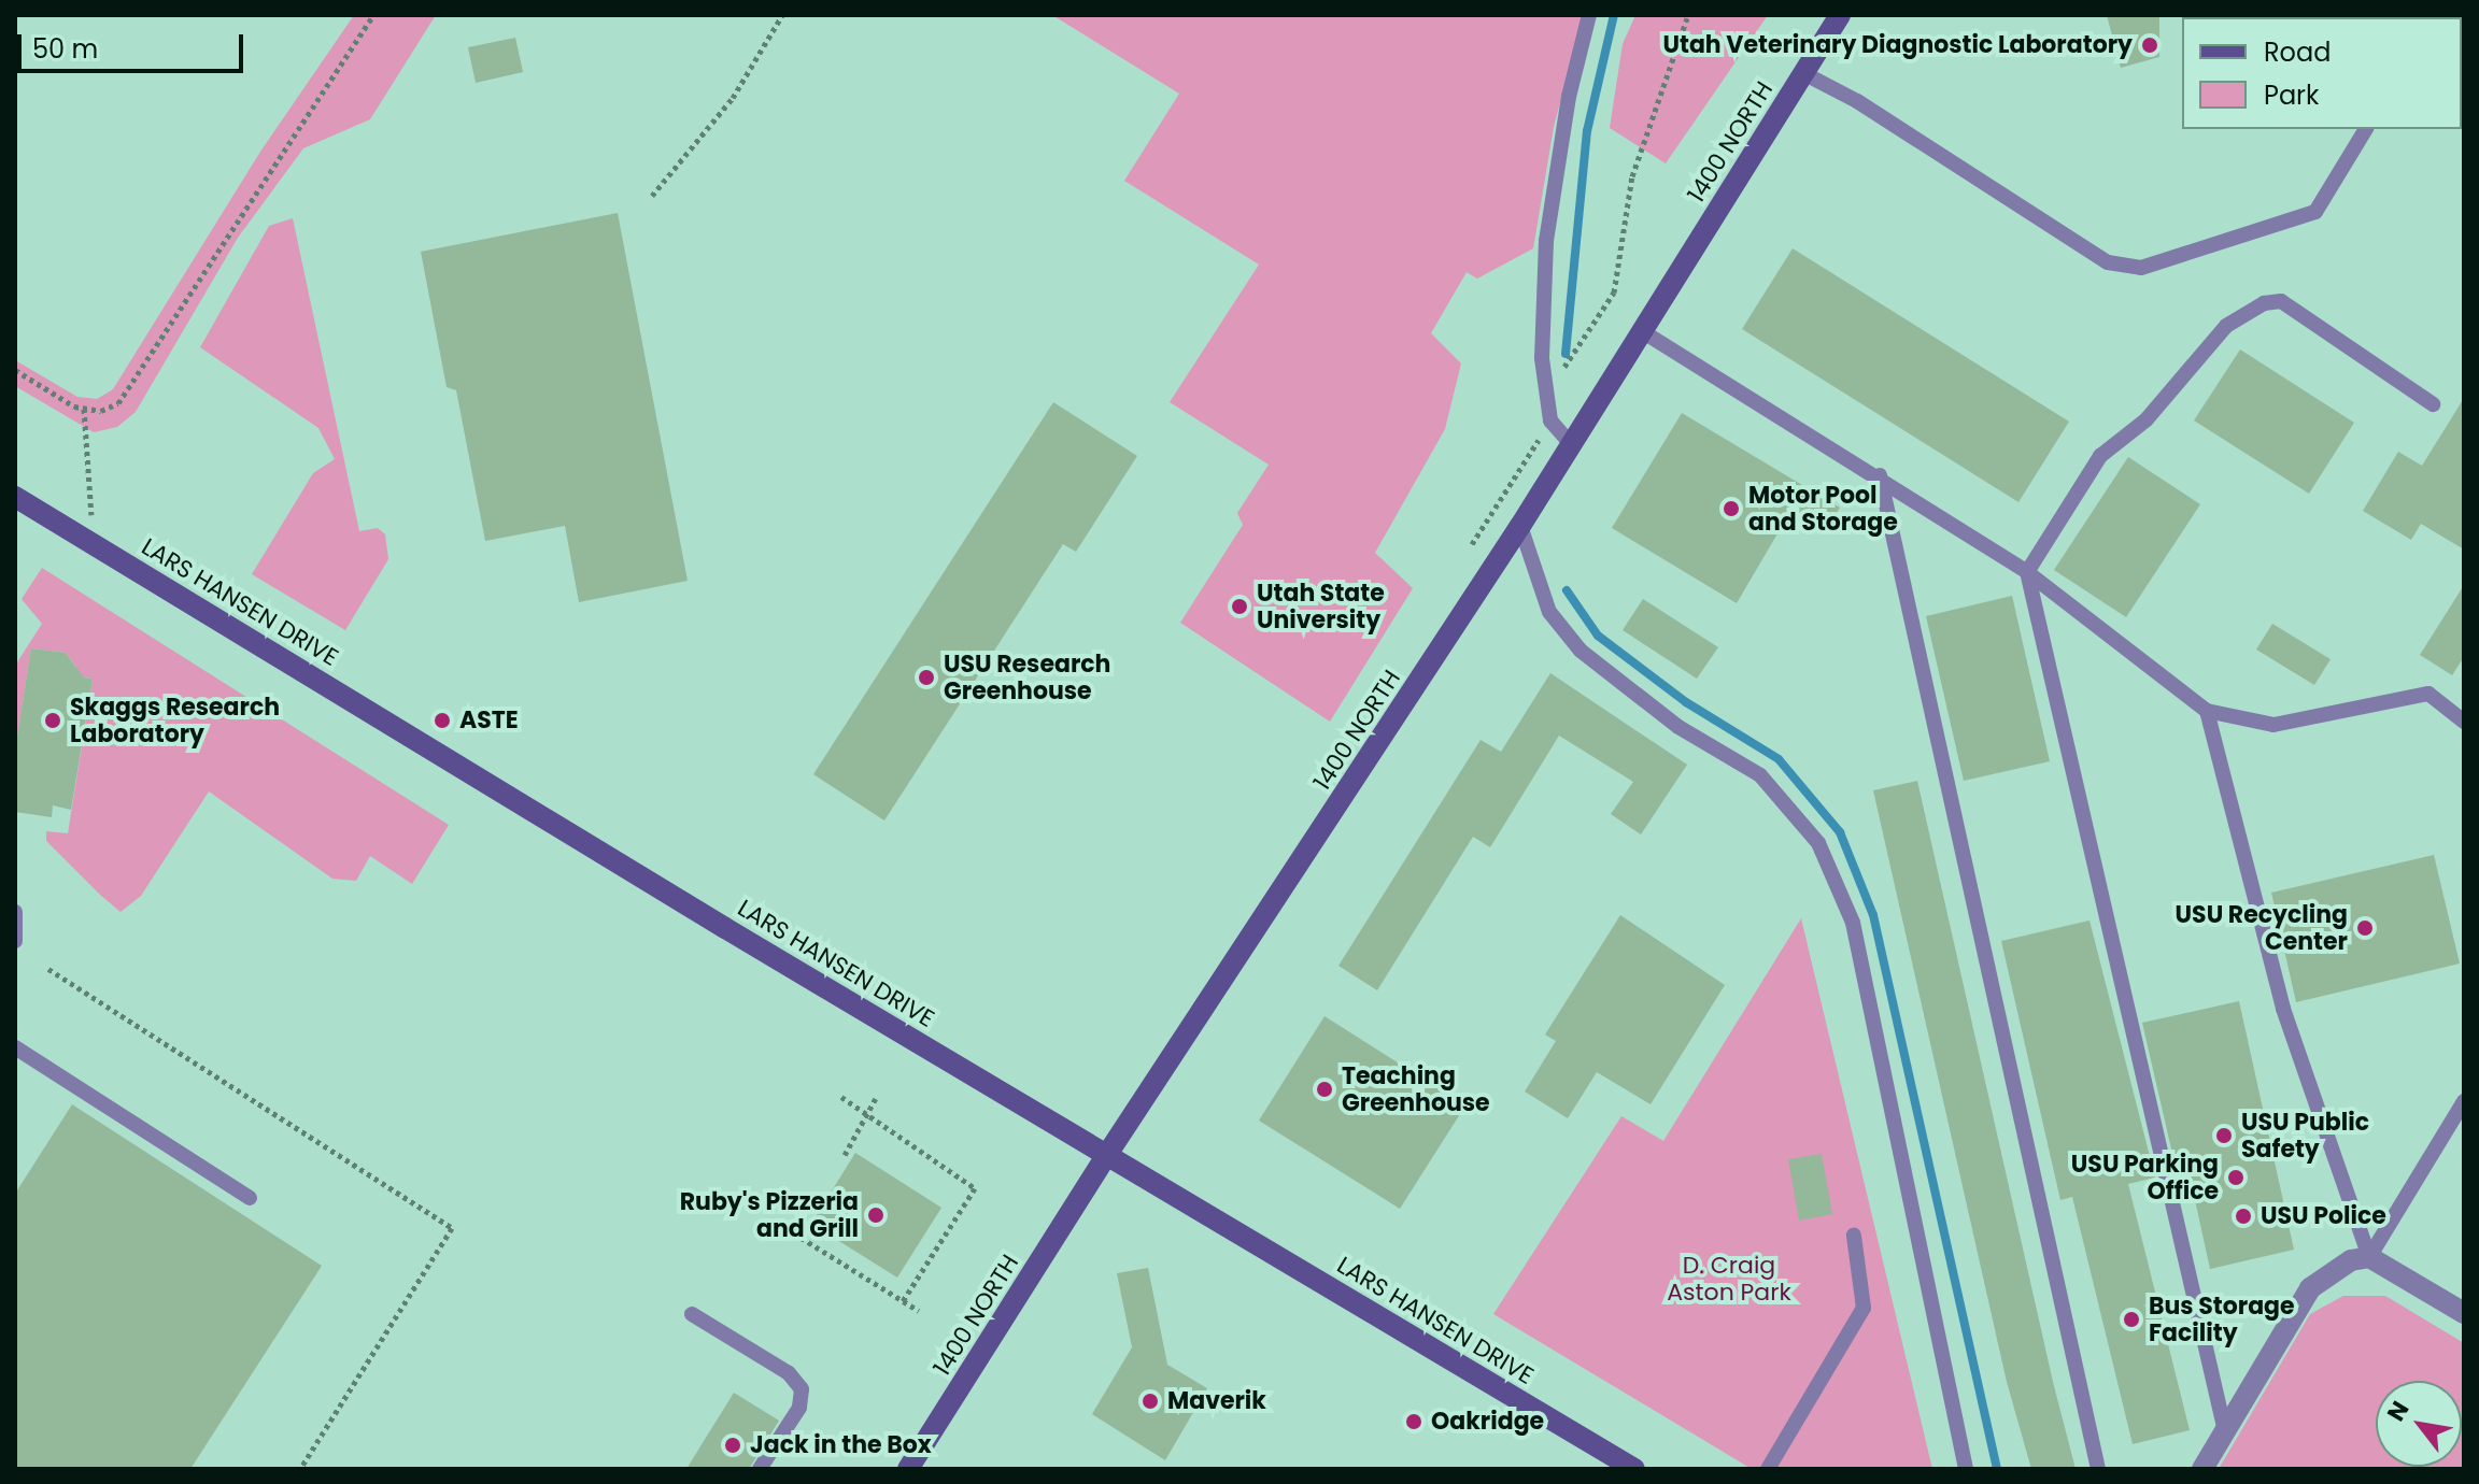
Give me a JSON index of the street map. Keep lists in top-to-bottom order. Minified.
{"streets":{"main road":["1400 NORTH","LARS HANSEN DRIVE"]},"crossings":[["1400 NORTH","LARS HANSEN DRIVE"]],"parks":["D. Craig Aston Park"],"places":["Utah Veterinary Diagnostic Laboratory","Motor Pool and Storage","Utah State University","USU Research Greenhouse","Skaggs Research Laboratory","ASTE","USU Recycling Center","Teaching Greenhouse","USU Public Safety","USU Parking Office","Ruby's Pizzeria and Grill","USU Police","Bus Storage Facility","Maverik","Oakridge","Jack in the Box"],"legend":["Road","Park"],"scale_bar":"50 m","north":"top left"}
